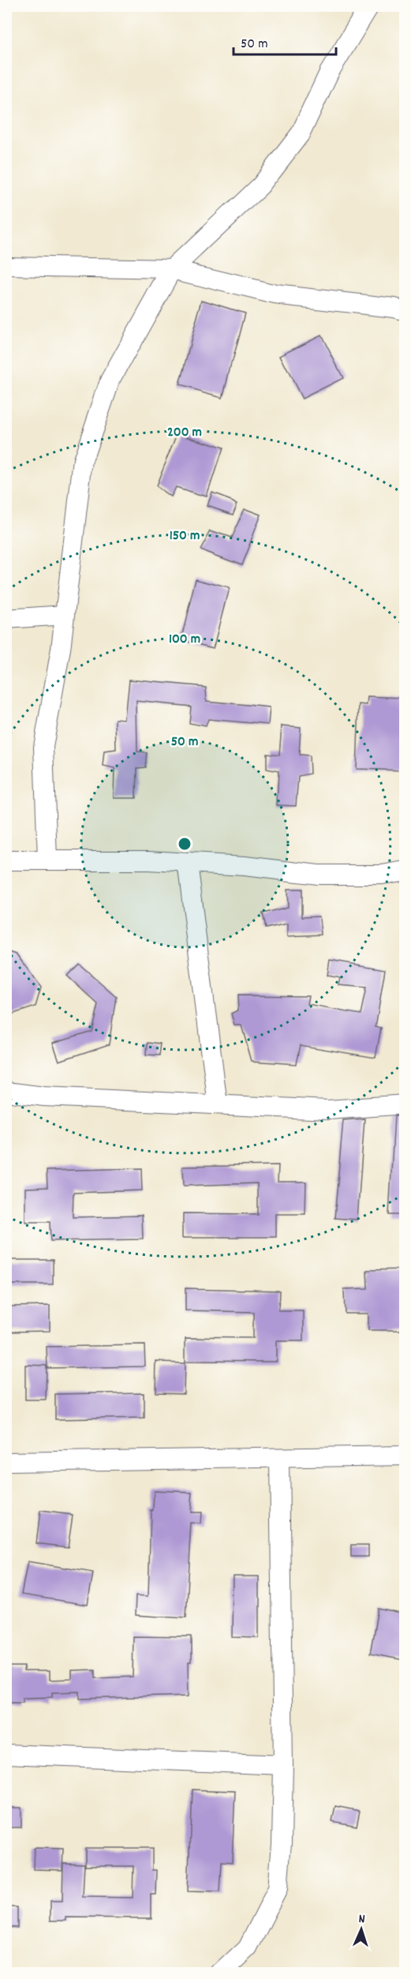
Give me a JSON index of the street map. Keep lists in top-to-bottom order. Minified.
{"scale_bar":"50 m","north":"top","rings":["200 m","150 m","100 m","50 m"]}
